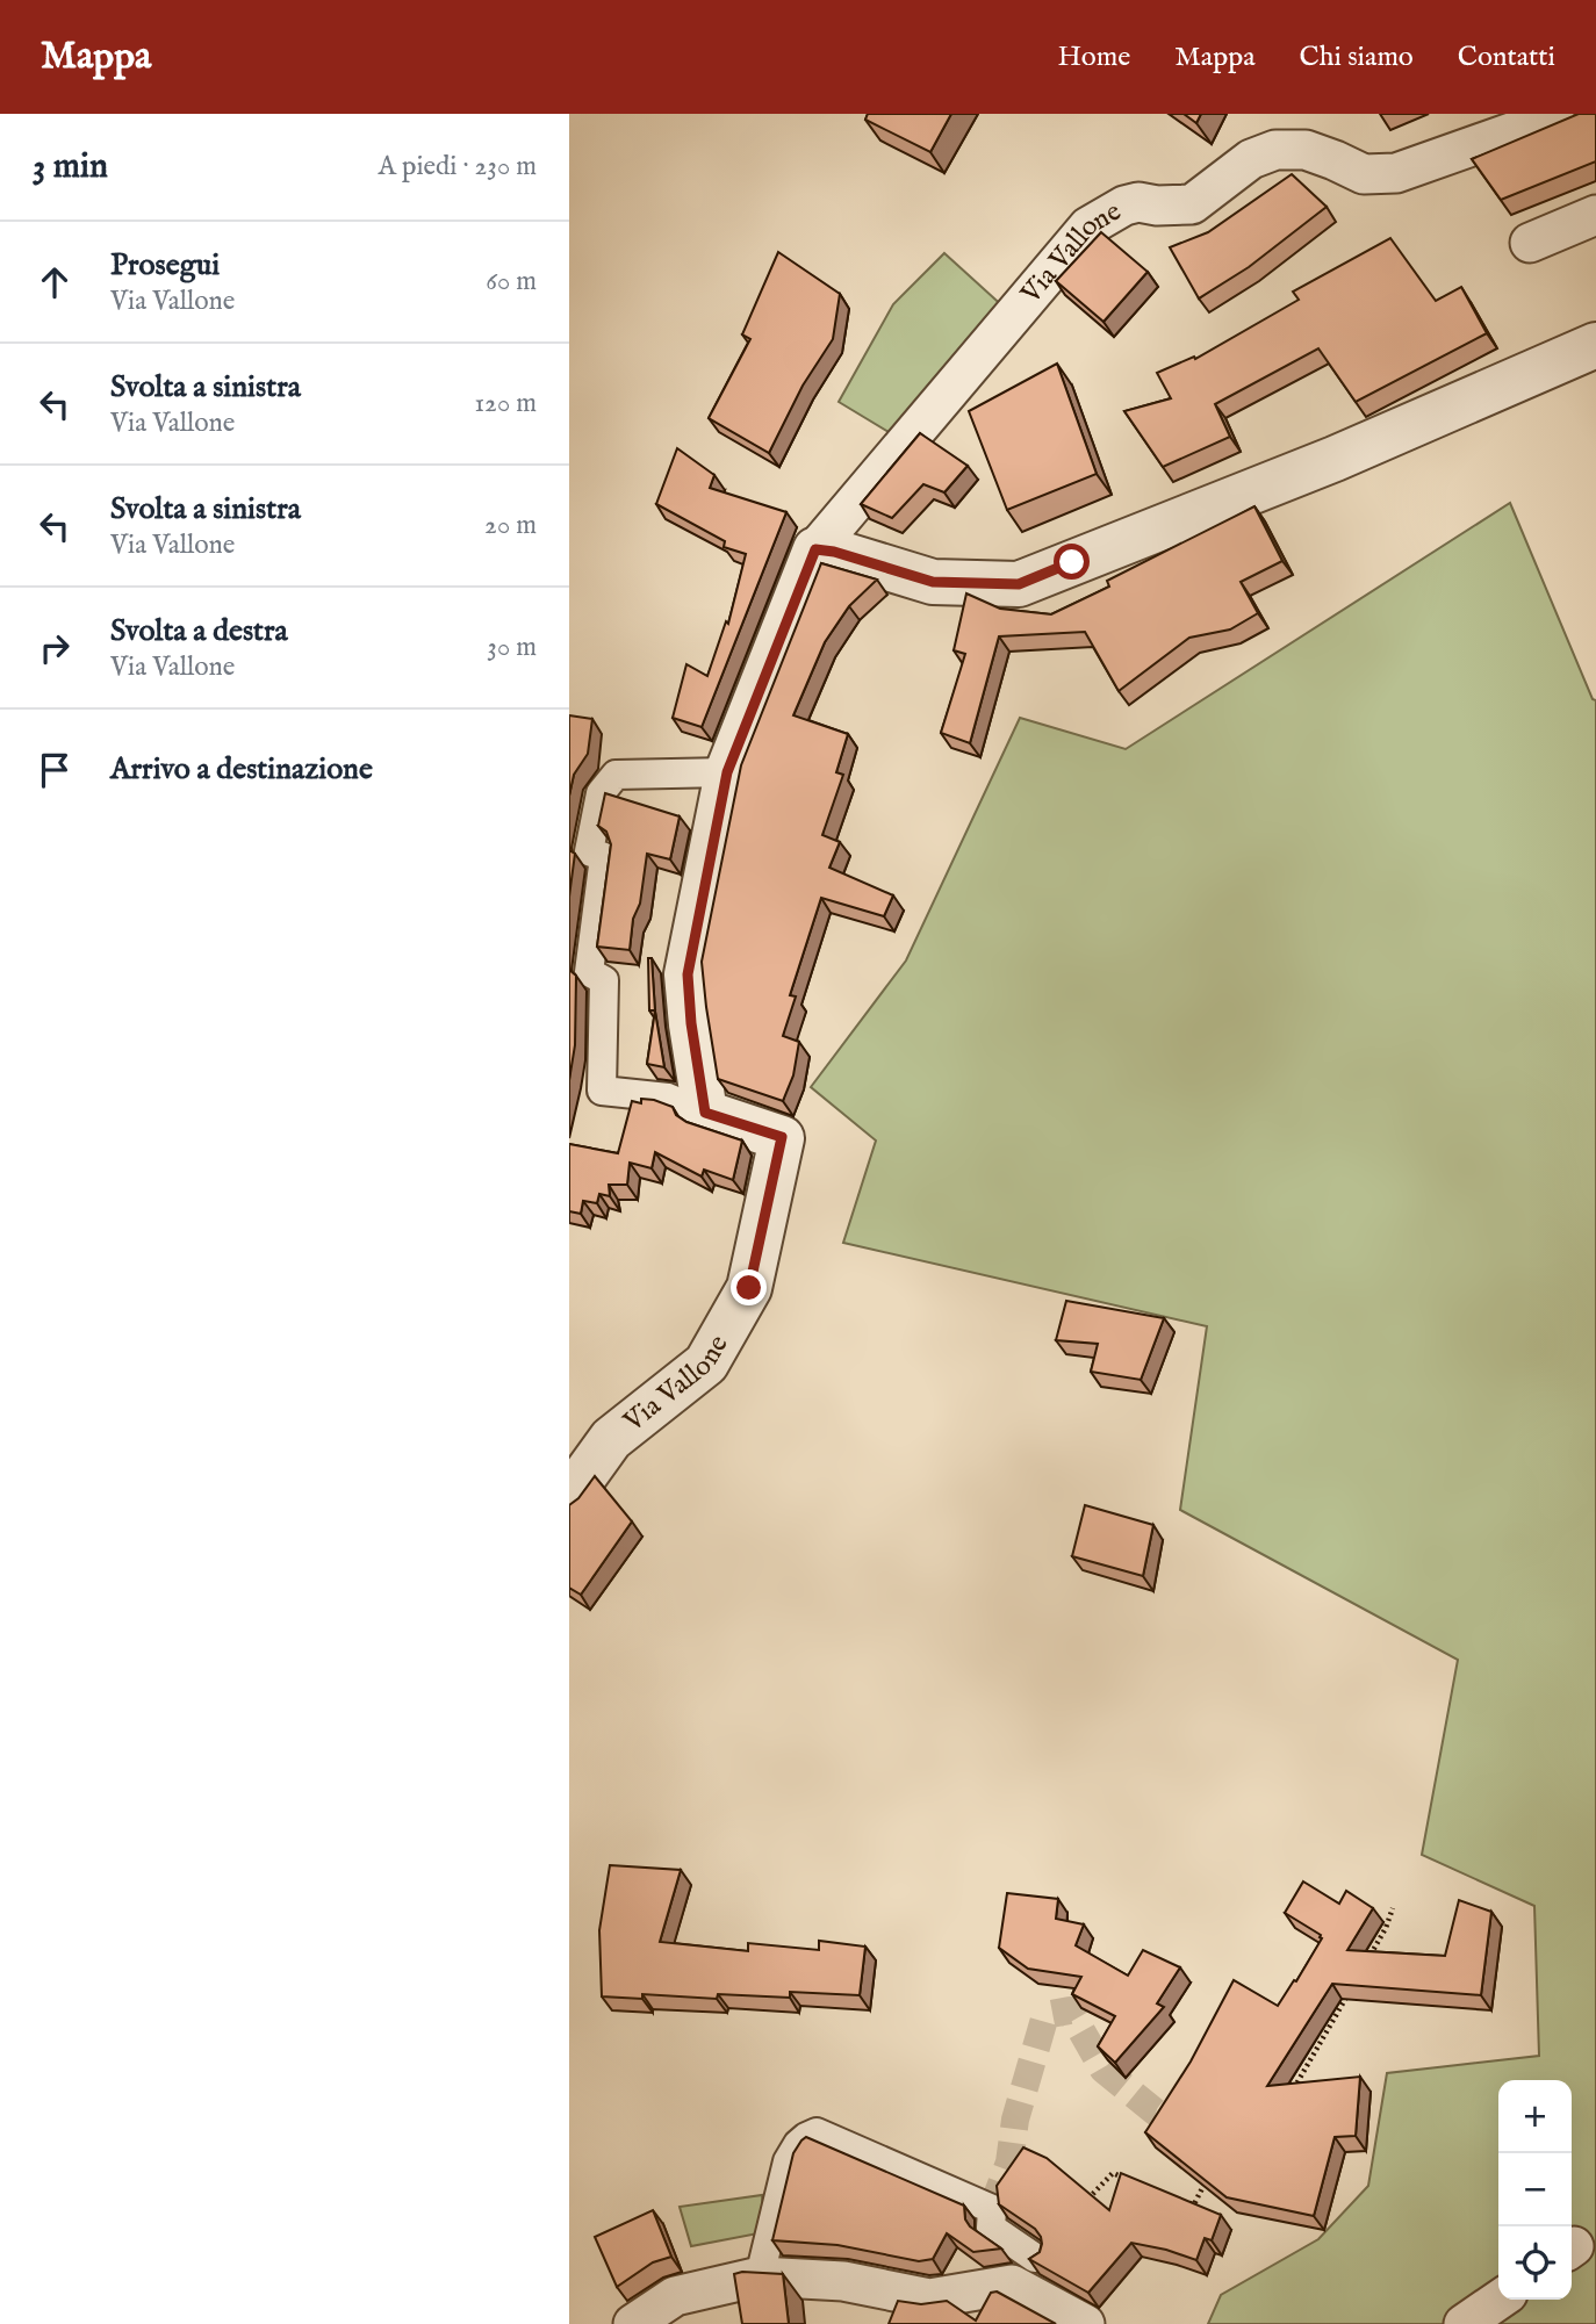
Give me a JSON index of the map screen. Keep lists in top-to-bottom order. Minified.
{"streets":{"street":["Via Vallone"]},"page":{"header":"Mappa","nav":["Home","Mappa","Chi siamo","Contatti"],"heading":["3 min","A piedi · 230 m"],"list":[["Prosegui","Via Vallone","60 m"],["Svolta a sinistra","Via Vallone","120 m"],["Svolta a sinistra","Via Vallone","20 m"],["Svolta a destra","Via Vallone","30 m"],"Arrivo a destinazione"],"map_buttons":["+","−"]}}
